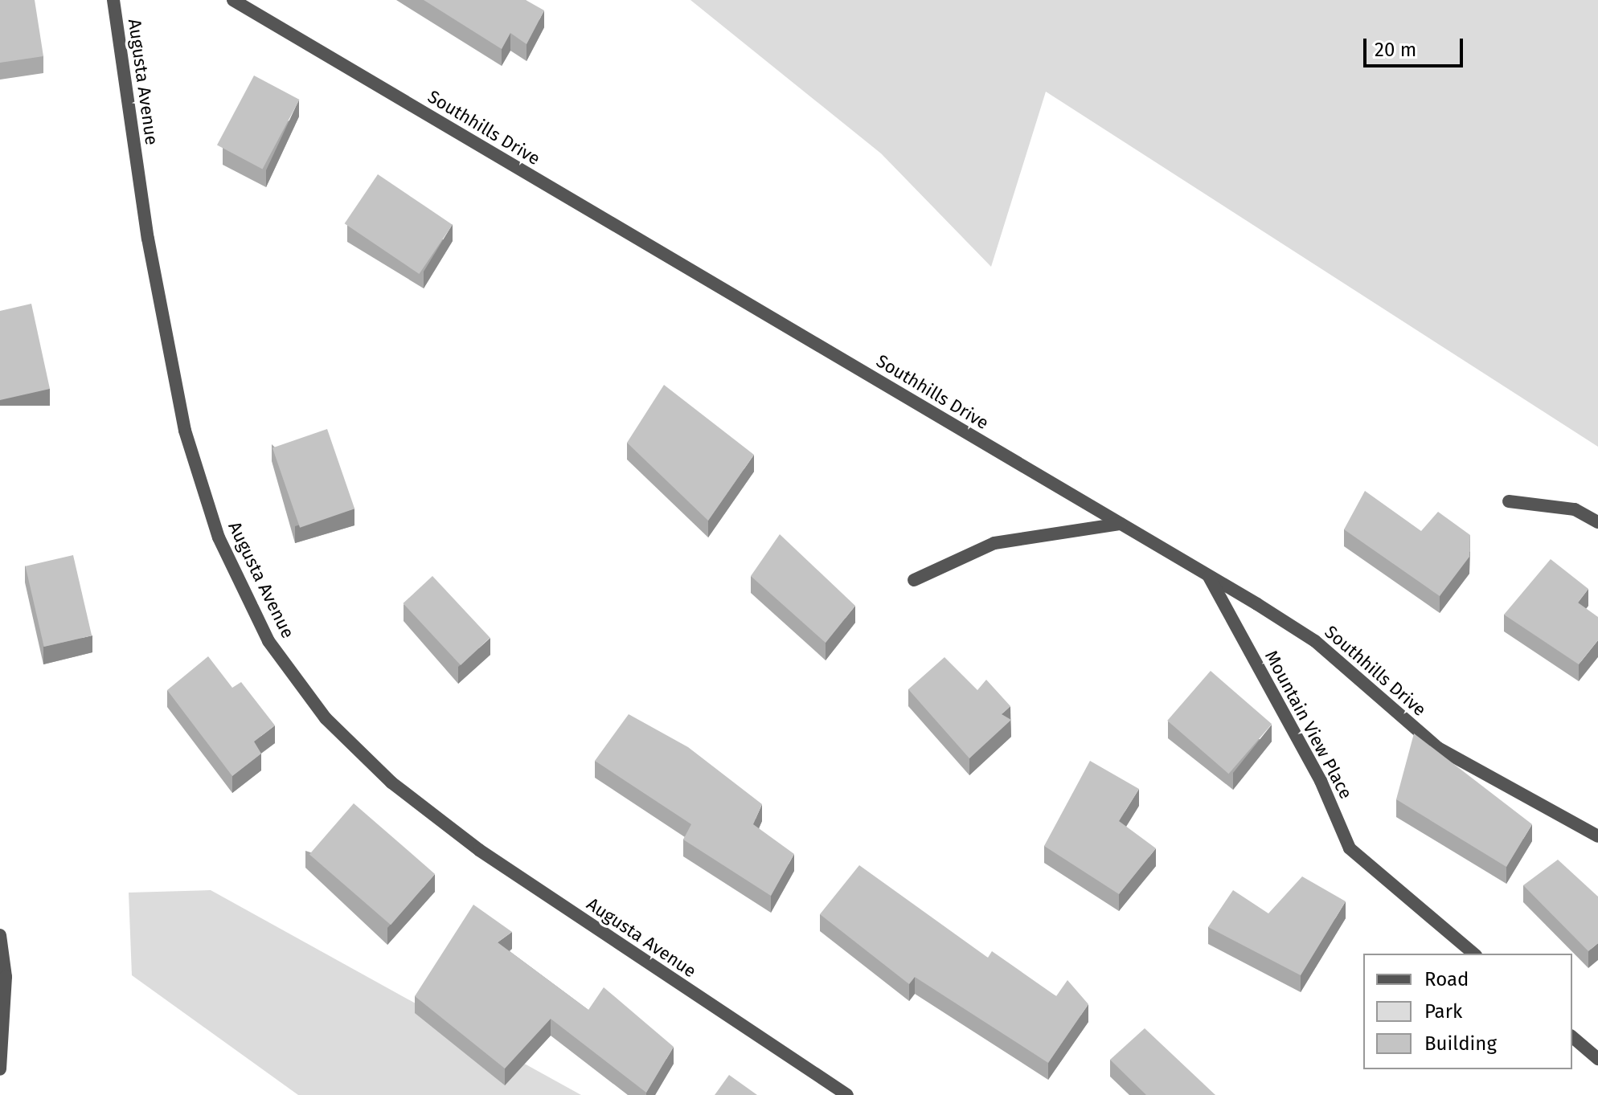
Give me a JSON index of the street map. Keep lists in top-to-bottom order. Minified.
{"streets":{"street":["Augusta Avenue","Southhills Drive","Mountain View Place"]},"crossings":[["Southhills Drive","Mountain View Place"]],"legend":["Road","Park","Building"],"scale_bar":"20 m"}
